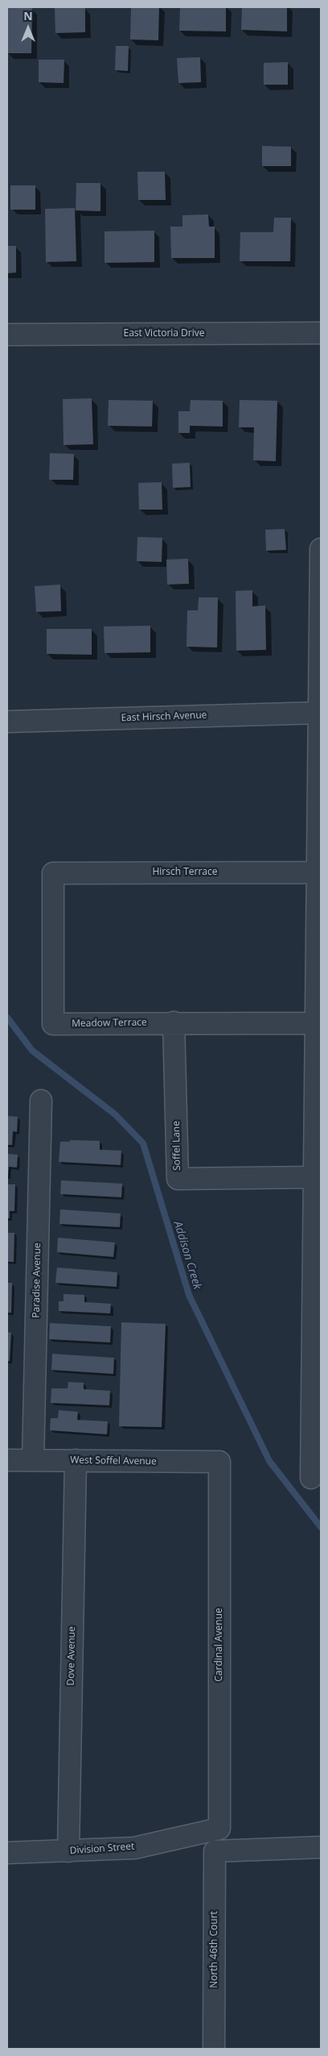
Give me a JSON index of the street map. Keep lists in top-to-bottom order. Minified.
{"streets":{"street":["East Victoria Drive","East Hirsch Avenue","Hirsch Terrace","Meadow Terrace","Soffel Lane","Paradise Avenue","West Soffel Avenue","Cardinal Avenue","Dove Avenue","Division Street","North 46th Court"]},"crossings":[["Hirsch Terrace","Meadow Terrace"],["Meadow Terrace","Soffel Lane"],["Paradise Avenue","West Soffel Avenue"],["West Soffel Avenue","Cardinal Avenue"],["West Soffel Avenue","Dove Avenue"],["Cardinal Avenue","Division Street"],["Dove Avenue","Division Street"]],"water":["Addison Creek"],"north":"top"}
